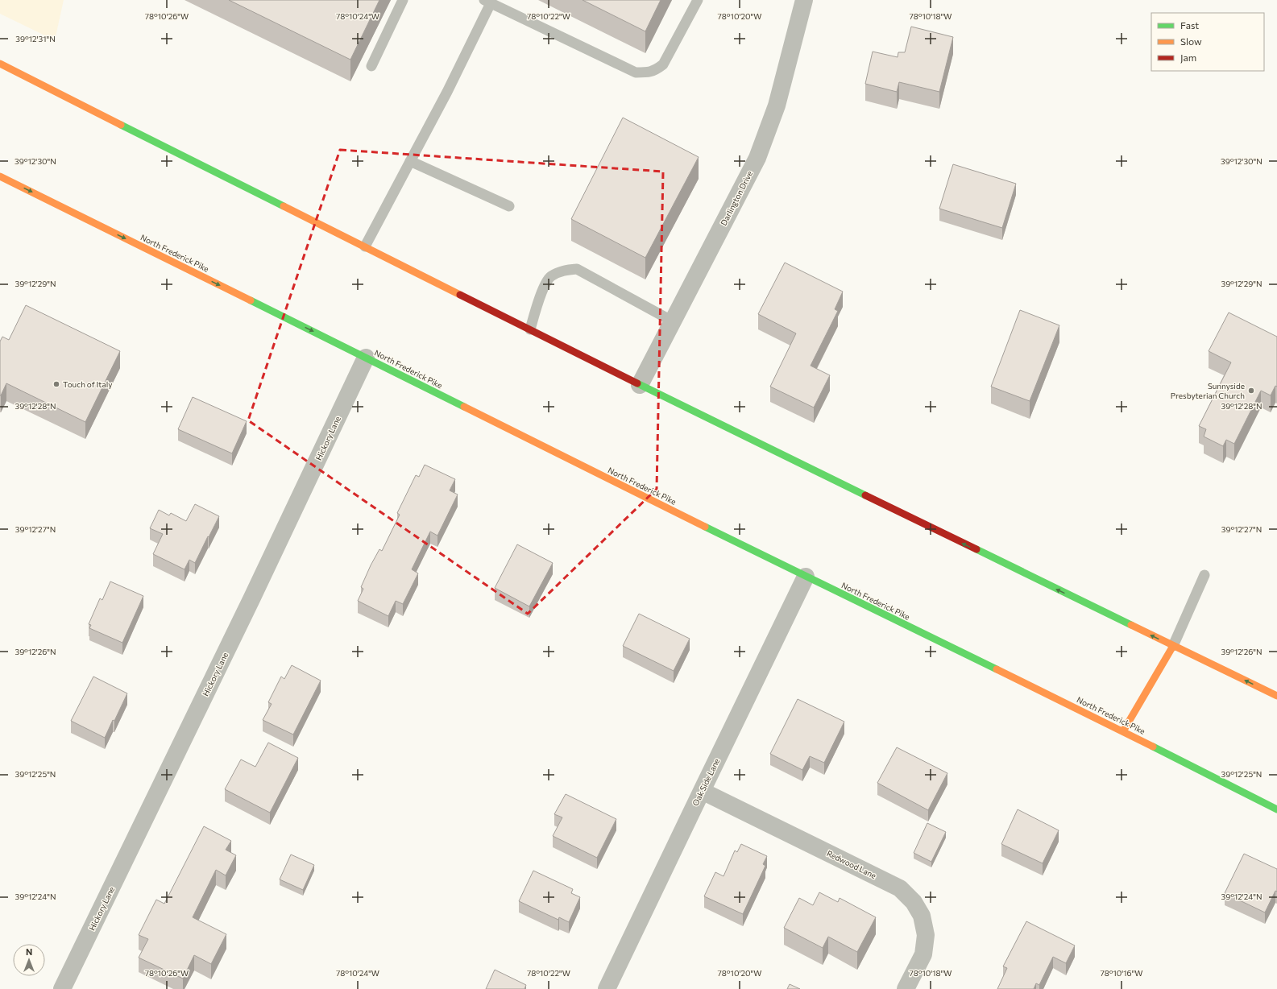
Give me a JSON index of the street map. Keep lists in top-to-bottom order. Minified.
{"streets":{"main road":["North Frederick Pike"],"street":["Darlington Drive","Hickory Lane","Oak Side Lane","Redwood Lane"]},"crossings":[["North Frederick Pike","Hickory Lane"],["North Frederick Pike","Oak Side Lane"],["Oak Side Lane","Redwood Lane"]],"places":["Touch of Italy","Sunnyside Presbyterian Church"],"legend":["Fast","Slow","Jam"],"north":"top","coordinates":["78°10'26\"W","78°10'24\"W","78°10'22\"W","78°10'20\"W","78°10'18\"W","39°12'31\"N","39°12'30\"N","39°12'29\"N","39°12'28\"N","39°12'27\"N","39°12'26\"N","39°12'25\"N","39°12'24\"N","78°10'16\"W"]}
